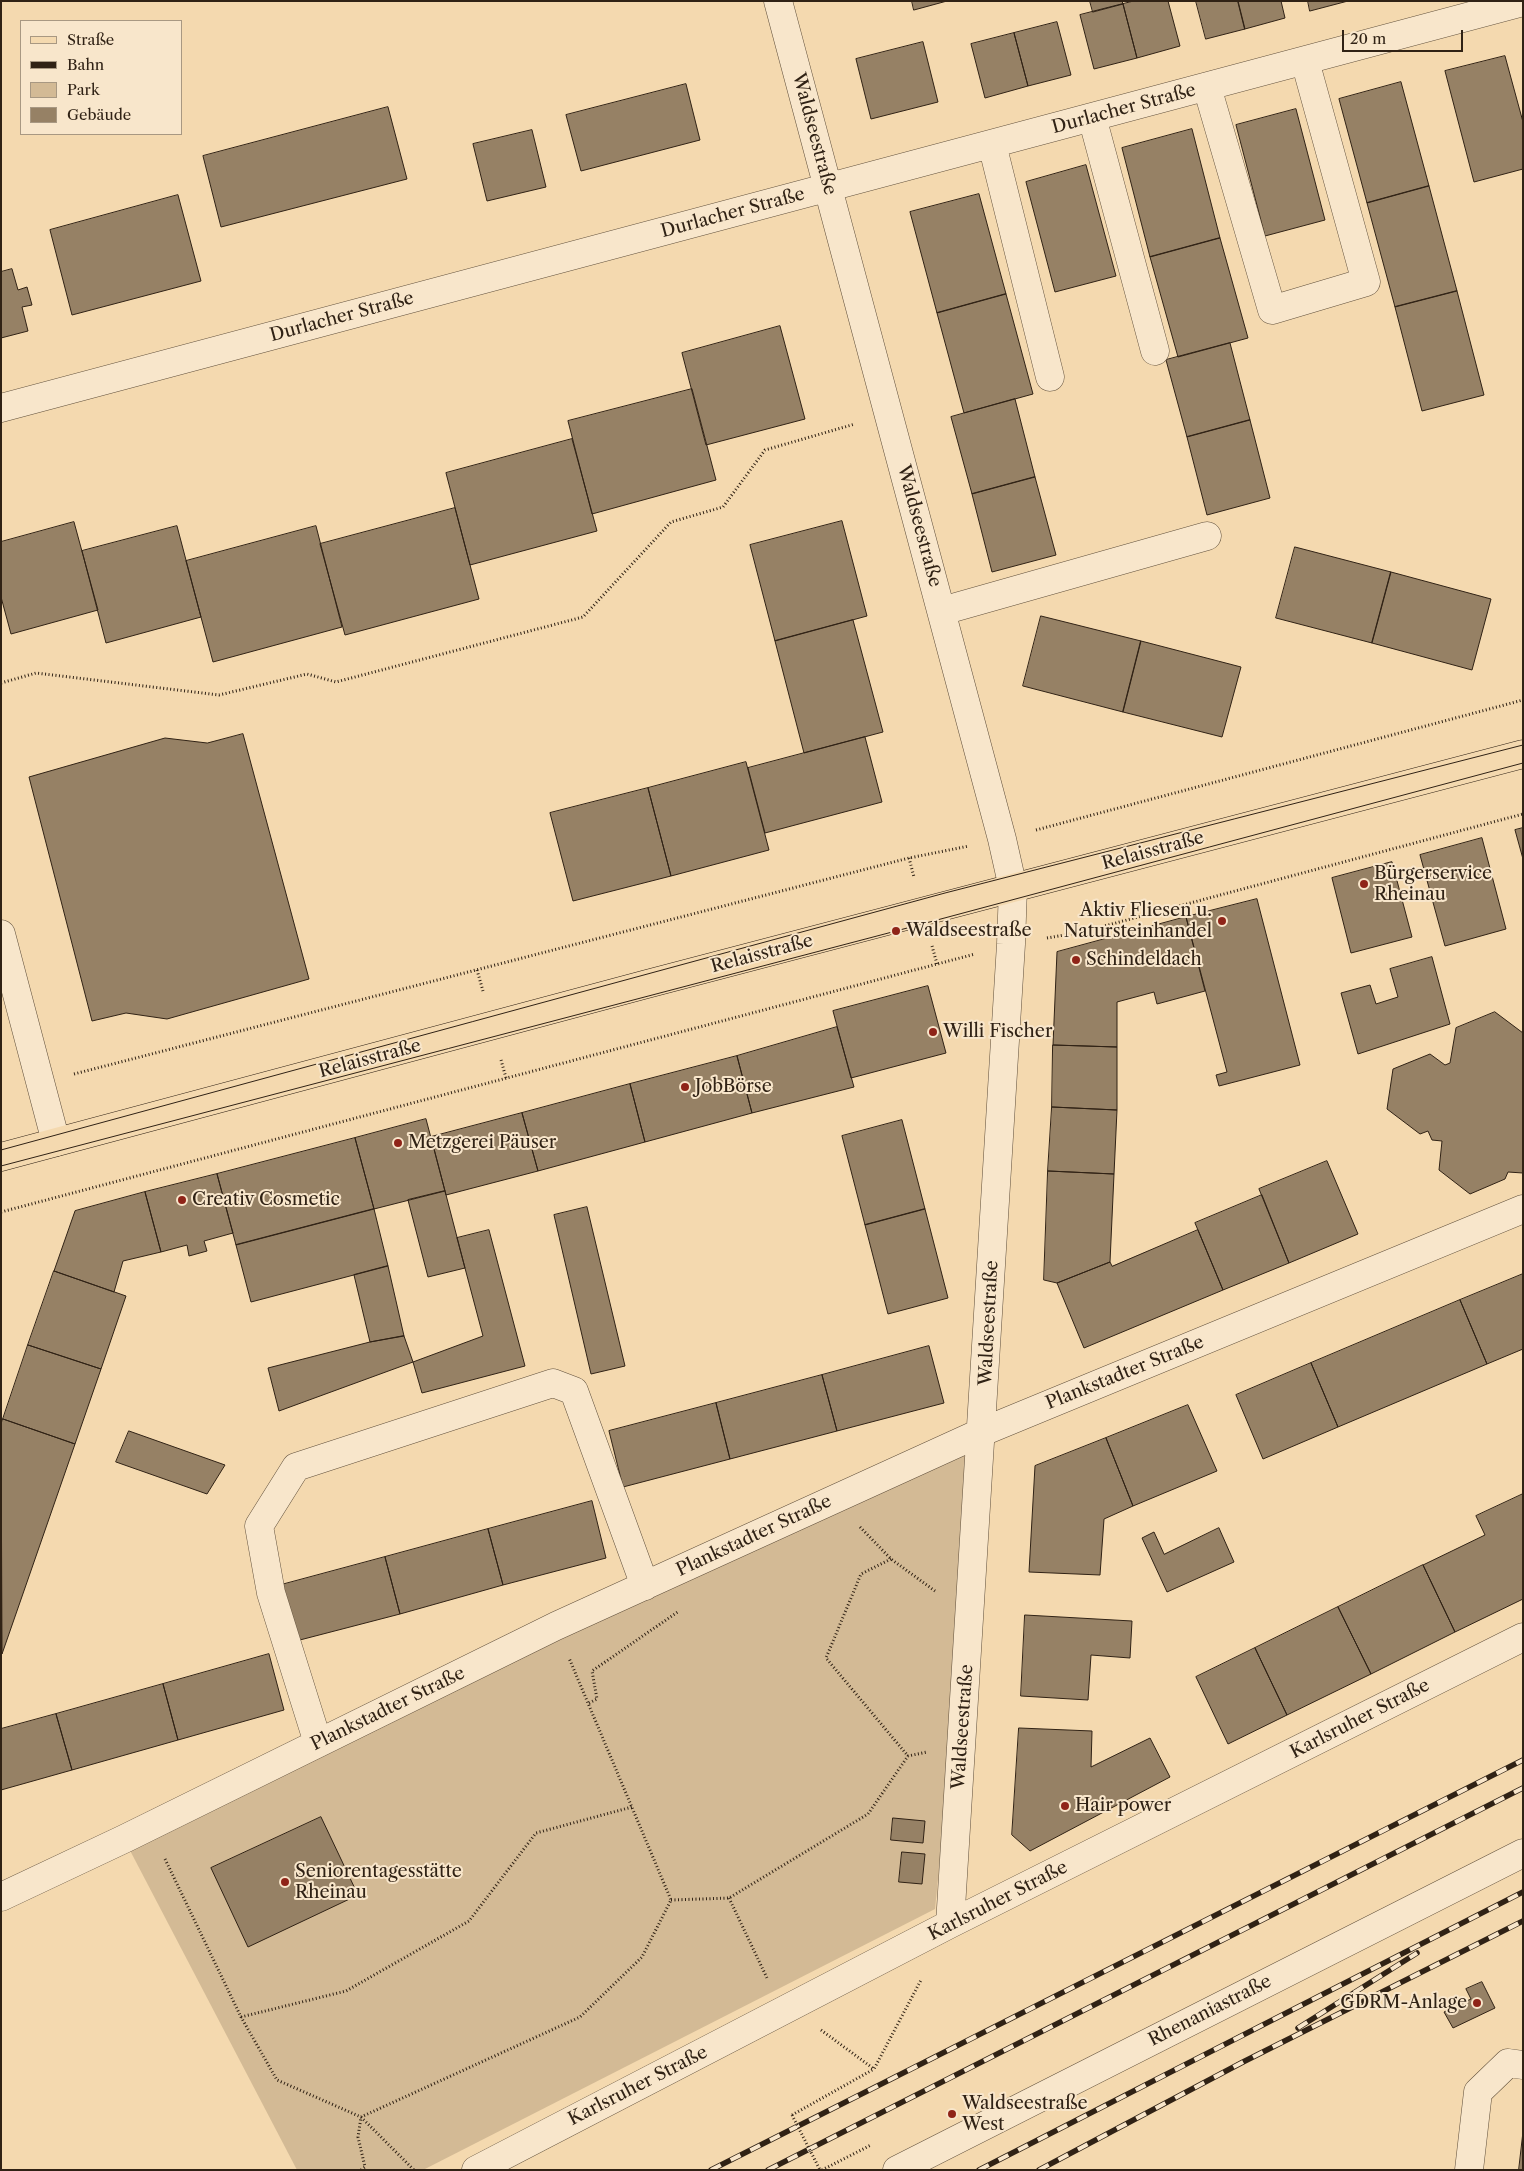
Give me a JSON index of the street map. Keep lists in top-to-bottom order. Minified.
{"streets":{"main road":["Relaisstraße"],"street":["Durlacher Straße","Waldseestraße","Plankstadter Straße","Karlsruher Straße","Rhenaniastraße"]},"crossings":[["Durlacher Straße","Waldseestraße"],["Waldseestraße","Relaisstraße"],["Waldseestraße","Plankstadter Straße"],["Waldseestraße","Karlsruher Straße"]],"places":["Bürgerservice Rheinau","Aktiv Fliesen u. Natursteinhandel","Waldseestraße","Schindeldach","Willi Fischer","JobBörse","Metzgerei Päuser","Creativ Cosmetic","Hair power","Seniorentagesstätte Rheinau","GDRM-Anlage","Waldseestraße West"],"legend":["Straße","Bahn","Park","Gebäude"],"scale_bar":"20 m"}
